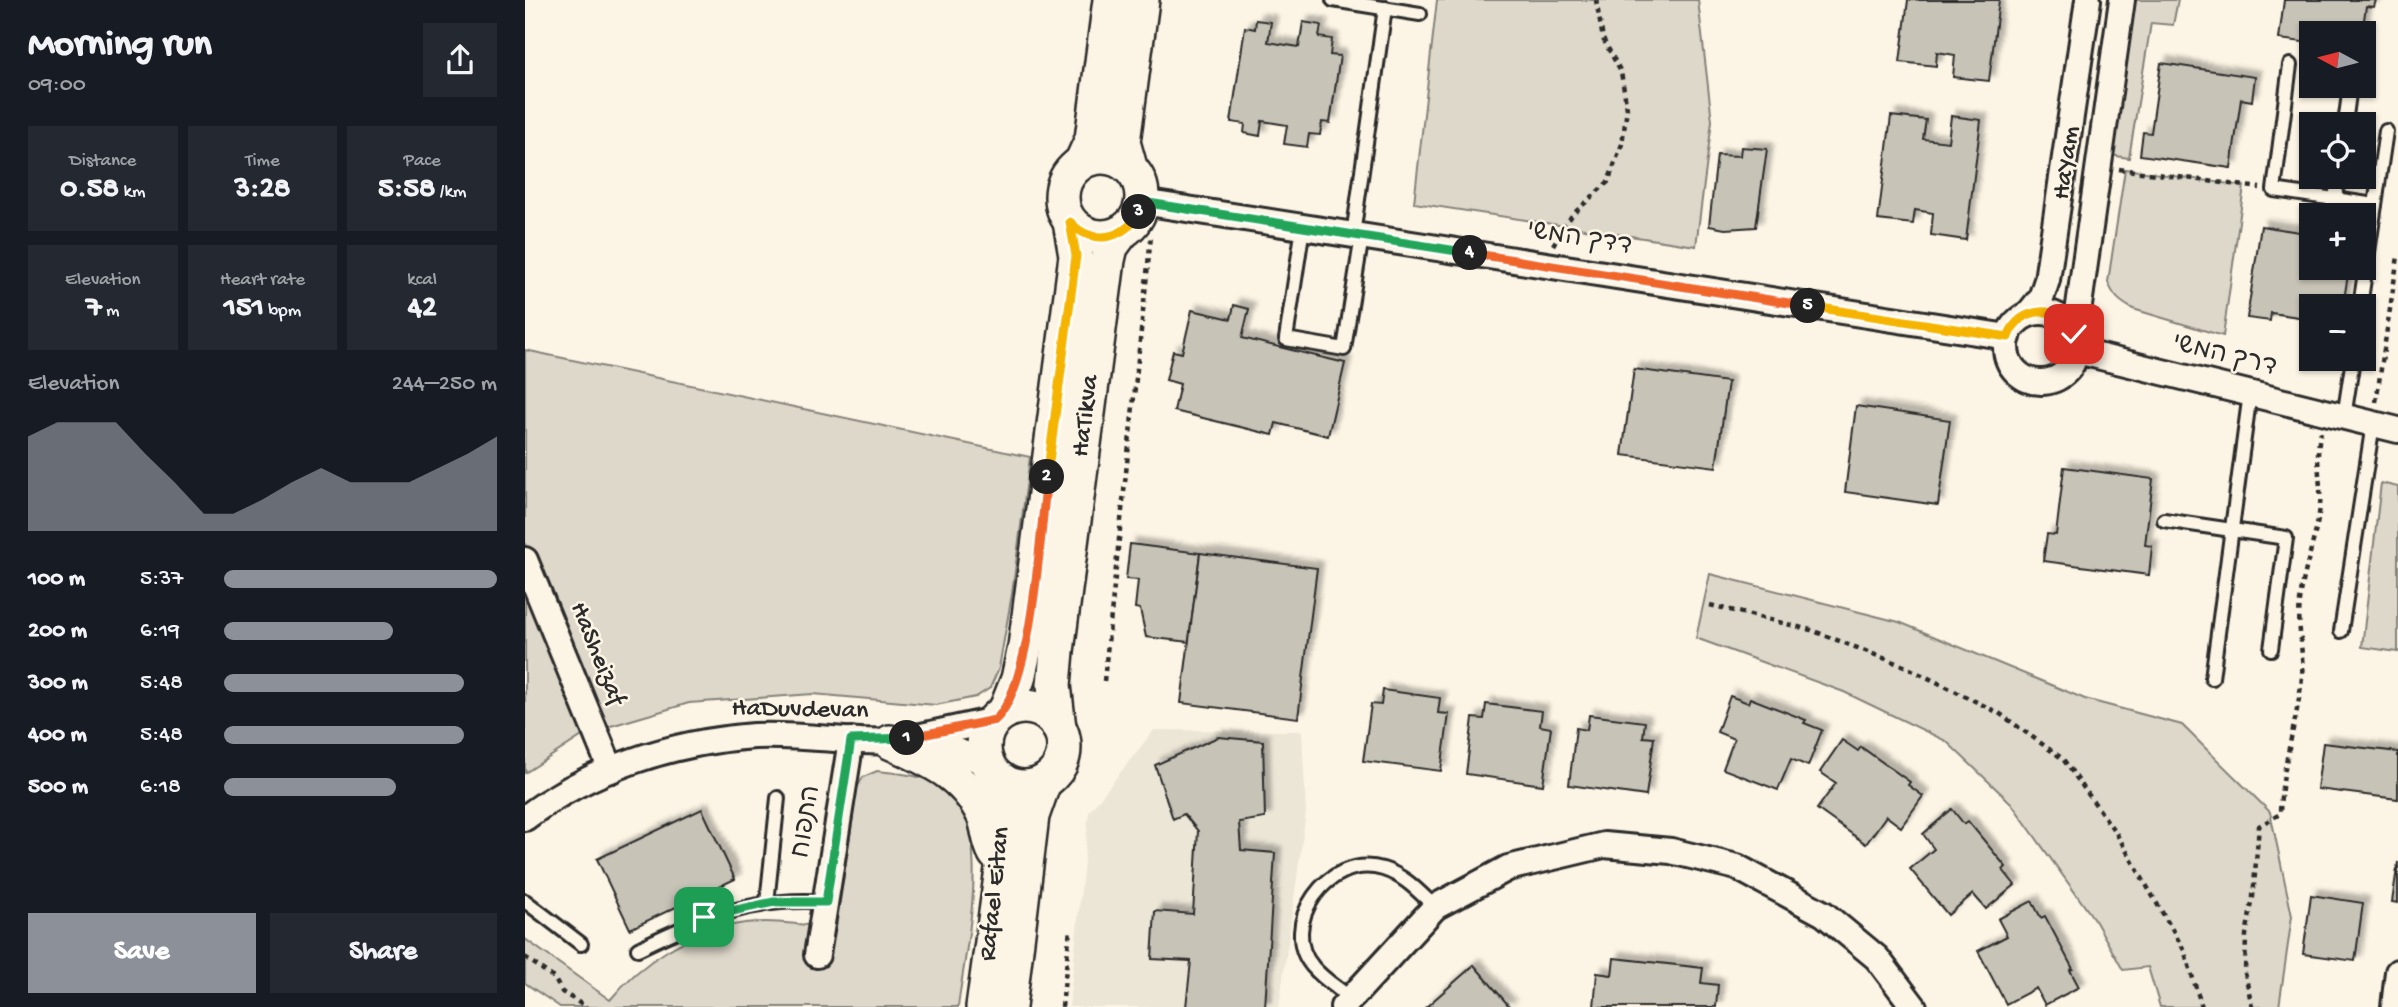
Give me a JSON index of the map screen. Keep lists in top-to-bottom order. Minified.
{"streets":{"street":["HaYam","דדך המשי","דרך המשי","HaTikva","HaSheizaf","HaDuvdevan","התפוח","Rafael Eitan"]},"crossings":[["HaYam","דדך המשי"],["HaYam","דרך המשי"],["דדך המשי","דרך המשי"],["דדך המשי","HaTikva"],["HaTikva","HaDuvdevan"],["HaTikva","Rafael Eitan"],["HaSheizaf","HaDuvdevan"],["HaDuvdevan","התפוח"],["HaDuvdevan","Rafael Eitan"]],"north":"left","page":{"heading":["Morning run","09:00"],"map_buttons":["+","−"],"stats":[["Distance","0.58 km"],["Time","3:28"],["Pace","5:58 /km"],["Elevation","7 m"],["Heart rate","151 bpm"],["kcal","42"]],"pins":["3","4","5","2","1"],"chart":["Elevation","244–250 m"],"list":[{"name":"100 m","note":"5:37"},{"name":"200 m","note":"6:19"},{"name":"300 m","note":"5:48"},{"name":"400 m","note":"5:48"},{"name":"500 m","note":"6:18"}],"buttons":["Save","Share"]}}
